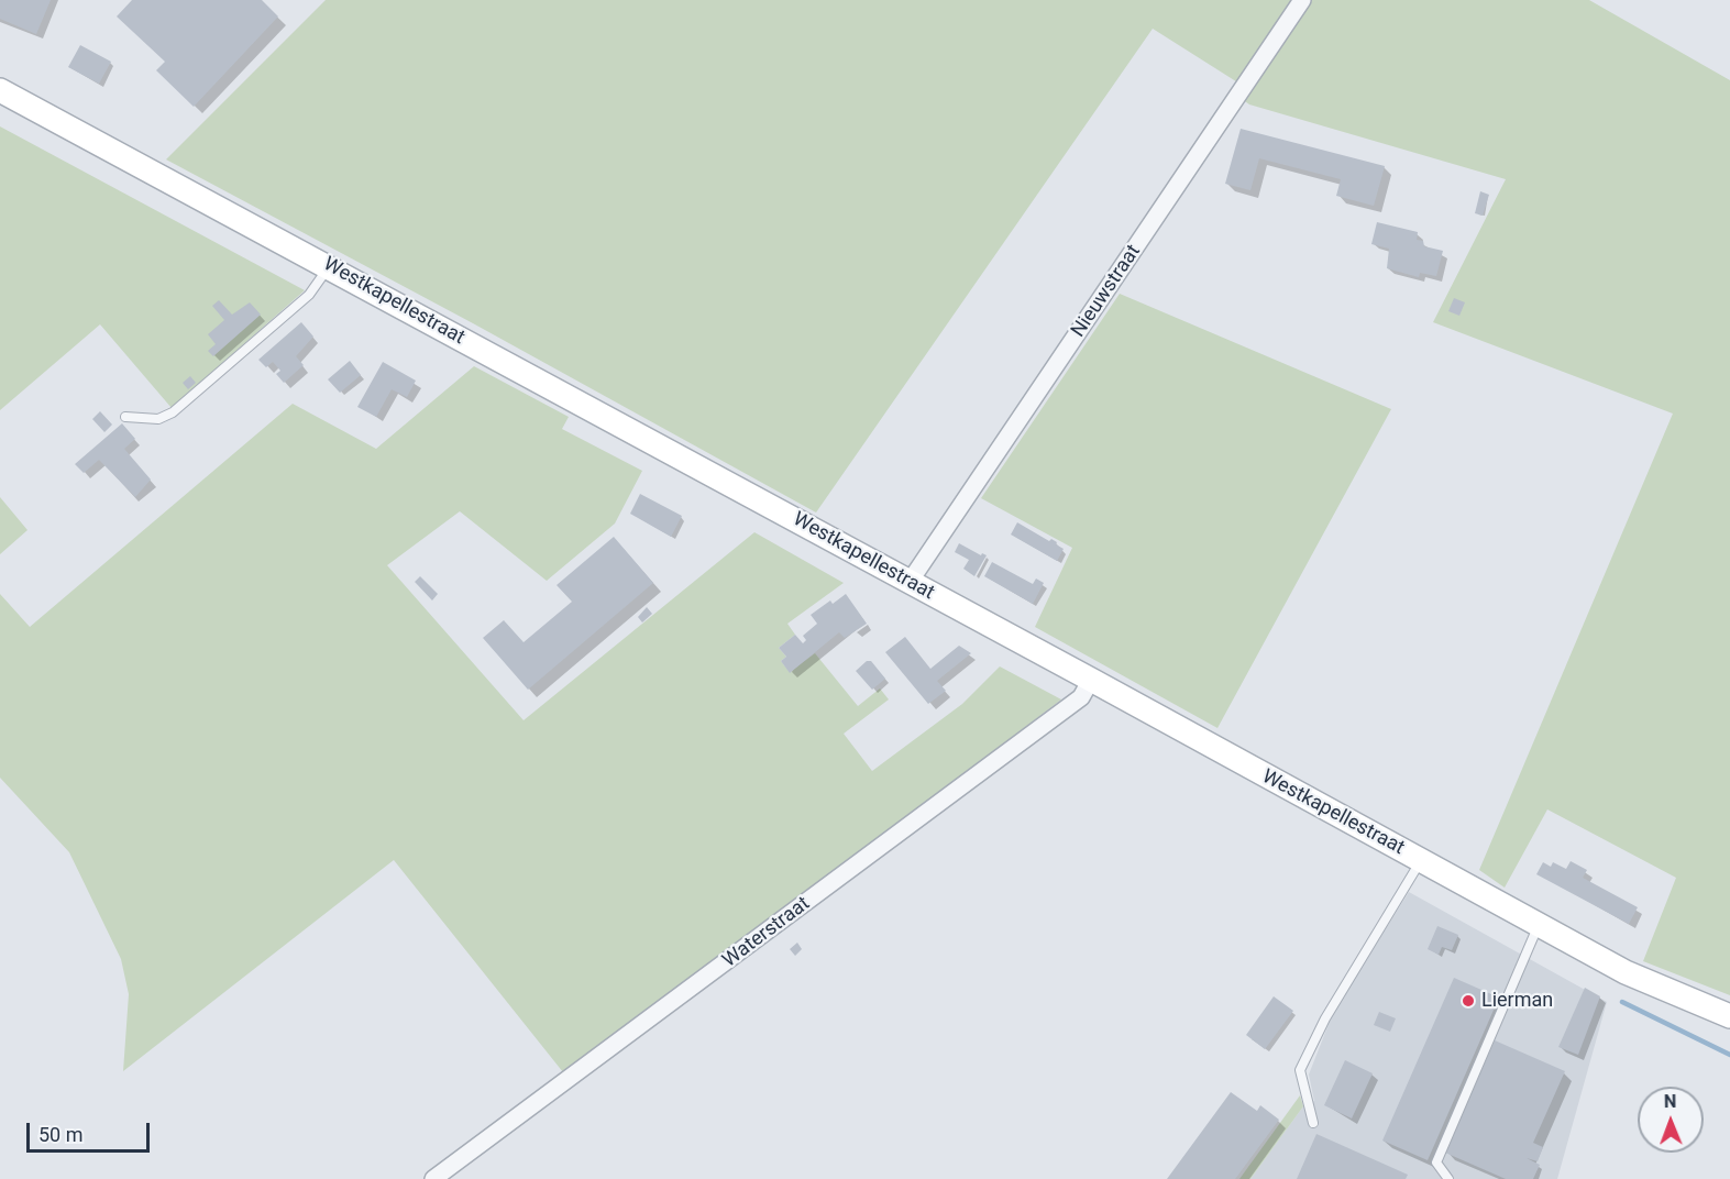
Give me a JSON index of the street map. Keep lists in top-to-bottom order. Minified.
{"streets":{"street":["Nieuwstraat","Westkapellestraat","Waterstraat"]},"crossings":[["Nieuwstraat","Westkapellestraat"],["Westkapellestraat","Waterstraat"]],"places":["Lierman"],"scale_bar":"50 m","north":"top"}
